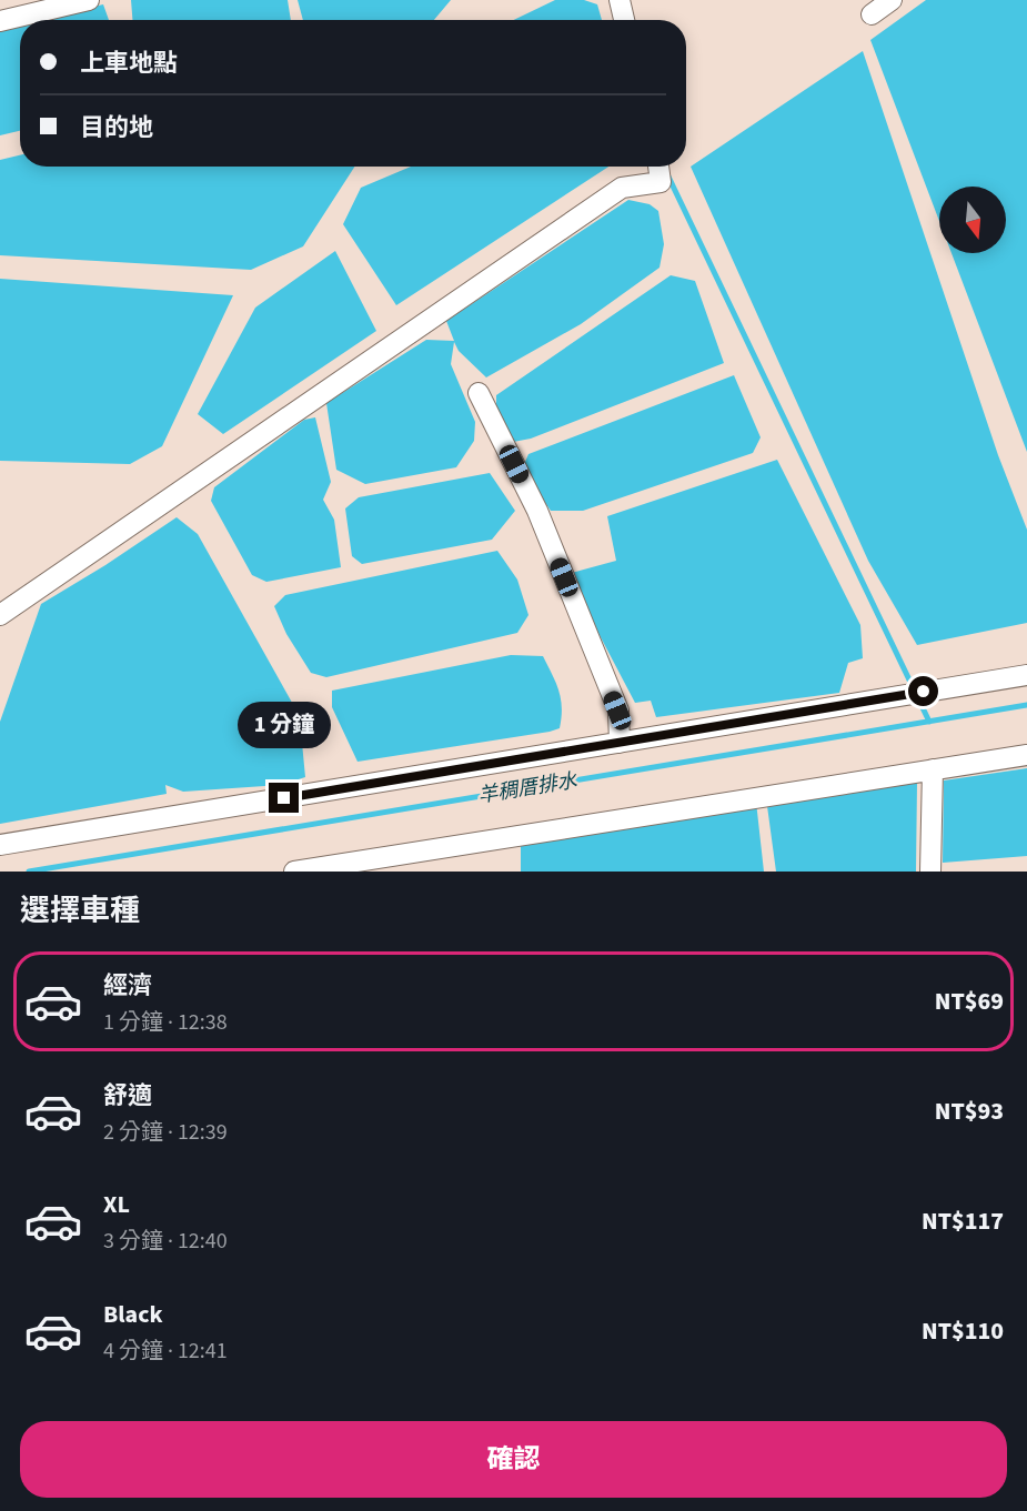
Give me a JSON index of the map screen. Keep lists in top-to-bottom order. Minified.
{"water":["羊稠厝排水"],"north":"bottom","page":{"banner":["上車地點","目的地"],"bubble":"1 分鐘","heading":"選擇車種","list":[{"name":"經濟","note":"1 分鐘 · 12:38","value":"NT$69"},{"name":"舒適","note":"2 分鐘 · 12:39","value":"NT$93"},{"name":"XL","note":"3 分鐘 · 12:40","value":"NT$117"},{"name":"Black","note":"4 分鐘 · 12:41","value":"NT$110"}],"buttons":"確認"}}
